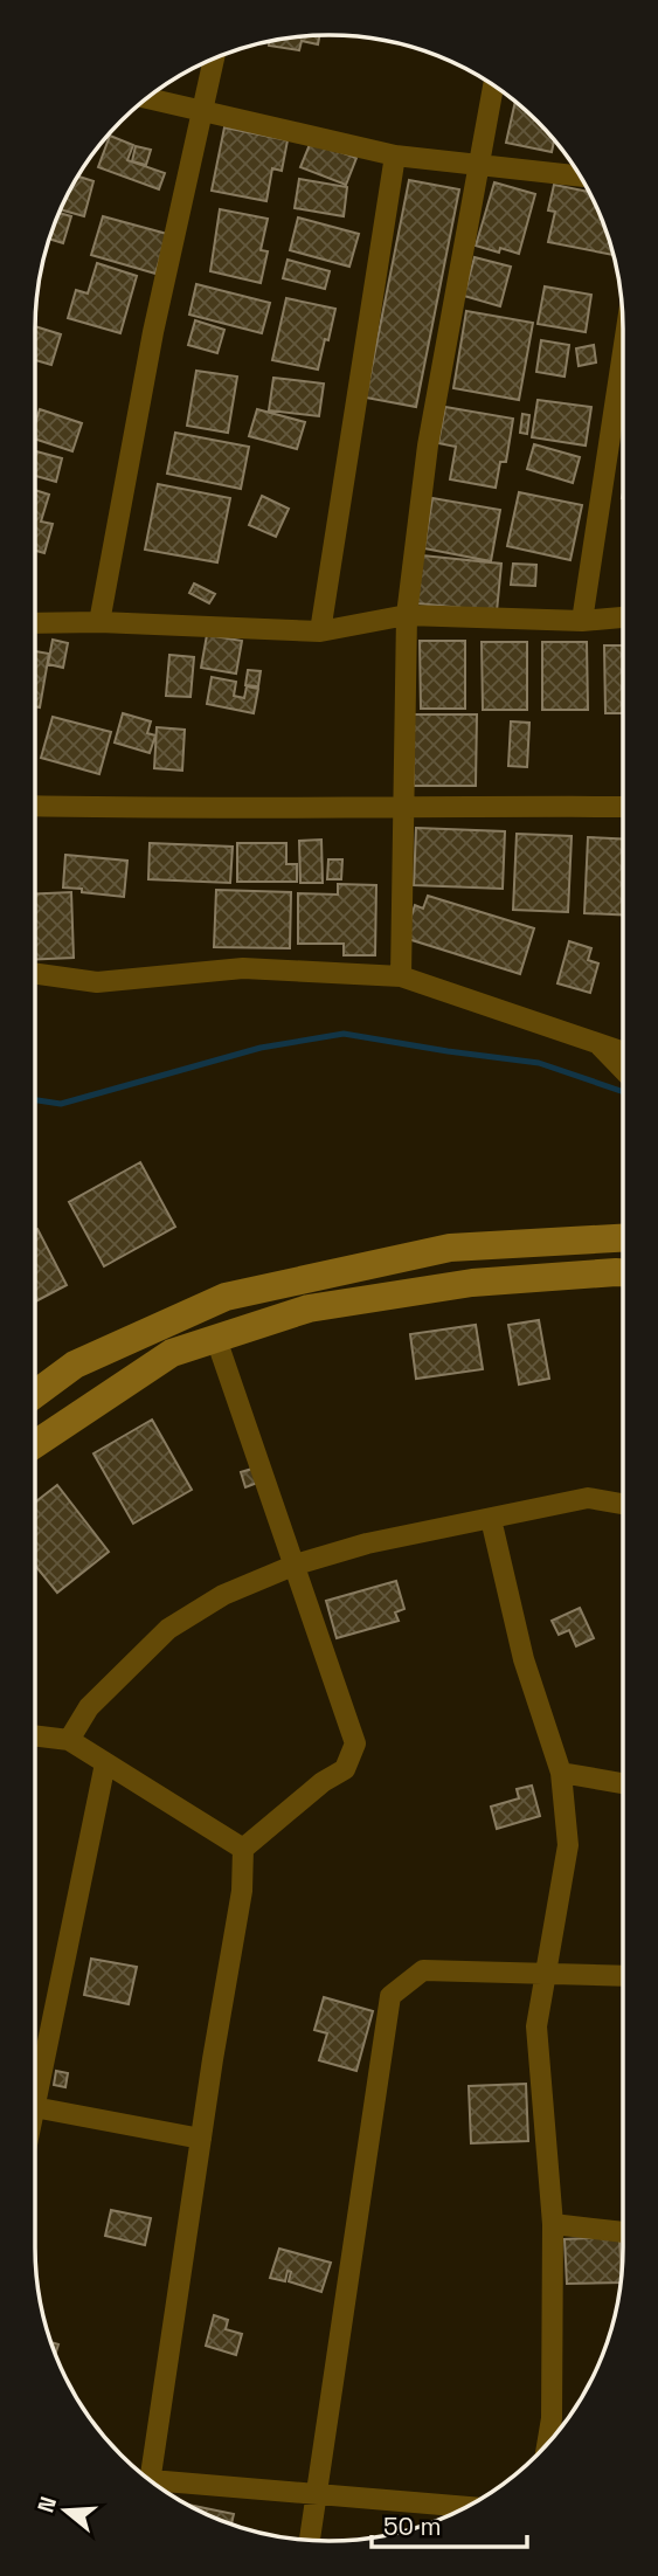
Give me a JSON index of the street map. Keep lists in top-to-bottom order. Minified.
{"scale_bar":"50 m","north":"left"}
